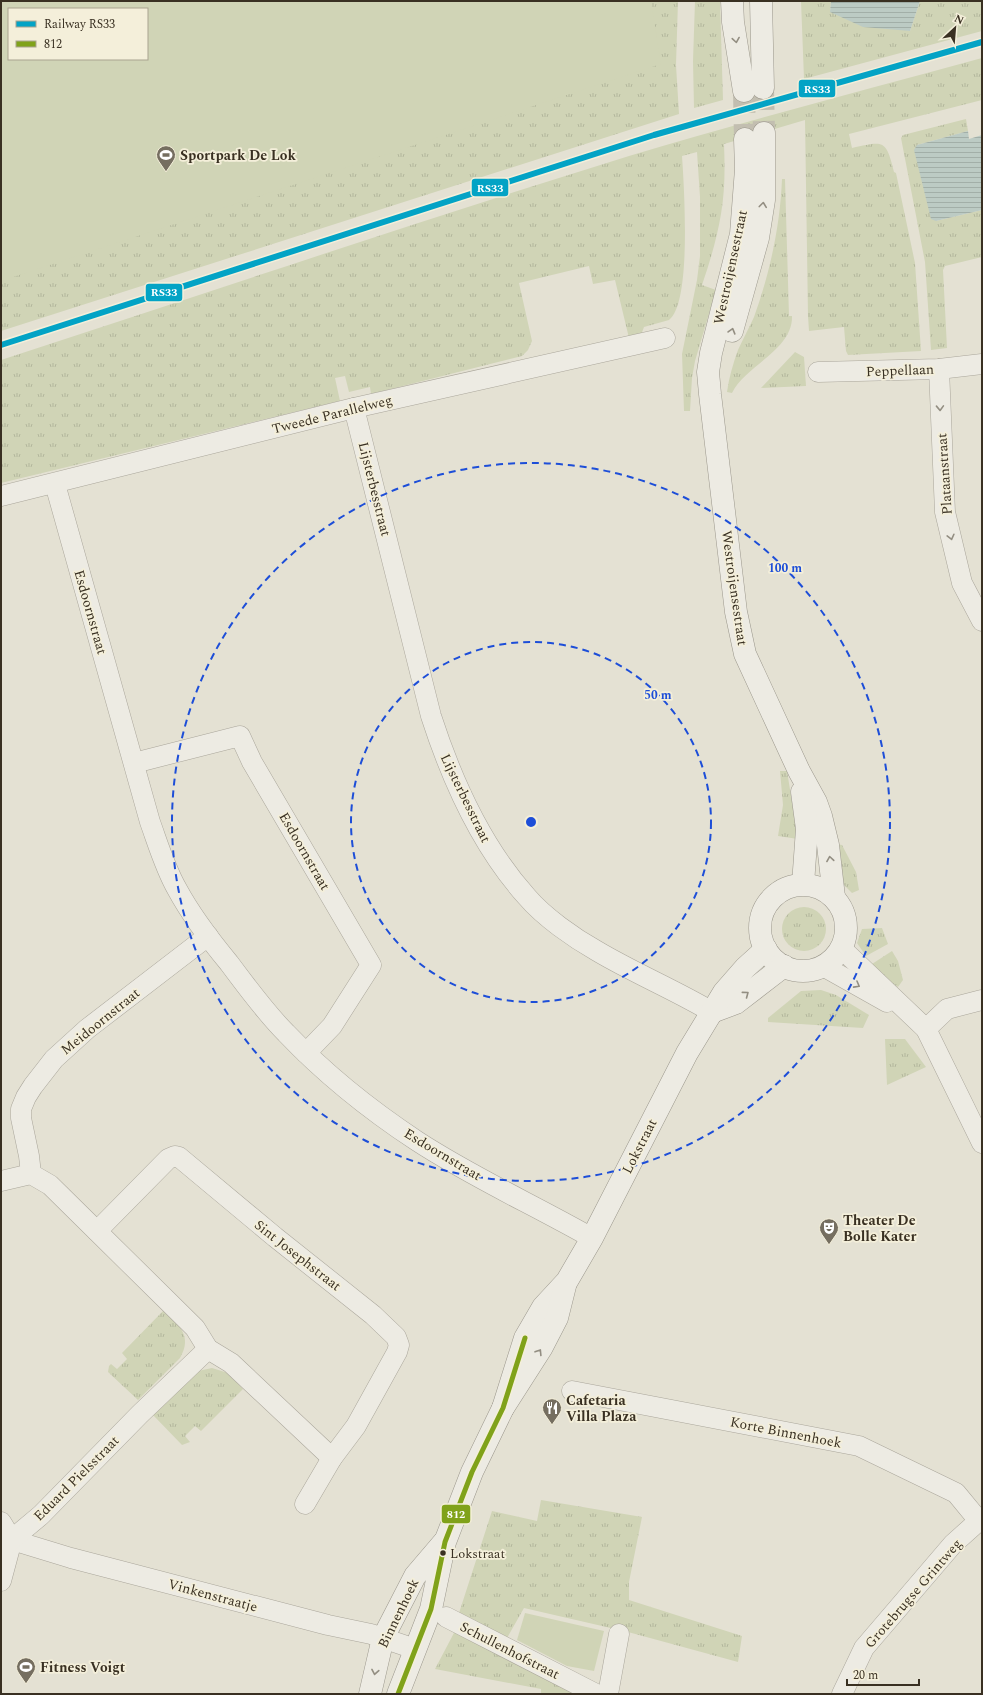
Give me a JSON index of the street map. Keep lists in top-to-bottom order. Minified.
{"streets":{"main road":["Westroijensestraat","Lokstraat","Binnenhoek"],"street":["Peppellaan","Tweede Parallelweg","Plataanstraat","Lijsterbesstraat","Esdoornstraat","Meidoornstraat","Sint Josephstraat","Korte Binnenhoek","Eduard Pielsstraat","Grotebrugse Grintweg","Vinkenstraatje","Schullenhofstraat"]},"crossings":[["Westroijensestraat","Lokstraat"],["Peppellaan","Plataanstraat"],["Tweede Parallelweg","Lijsterbesstraat"],["Tweede Parallelweg","Esdoornstraat"],["Lijsterbesstraat","Lokstraat"],["Esdoornstraat","Meidoornstraat"],["Esdoornstraat","Lokstraat"],["Lokstraat","Binnenhoek"],["Korte Binnenhoek","Grotebrugse Grintweg"],["Eduard Pielsstraat","Vinkenstraatje"],["Vinkenstraatje","Binnenhoek"]],"one_way":["Plataanstraat"],"places":{"sports":["Sportpark De Lok","Fitness Voigt"],"theatre":["Theater De Bolle Kater"],"restaurant":["Cafetaria Villa Plaza"],"other":["Lokstraat"]},"lines":["rail line RS33","transit line 812"],"legend":["Railway RS33","812"],"scale_bar":"20 m","north":"top right","rings":["100 m","50 m"]}
